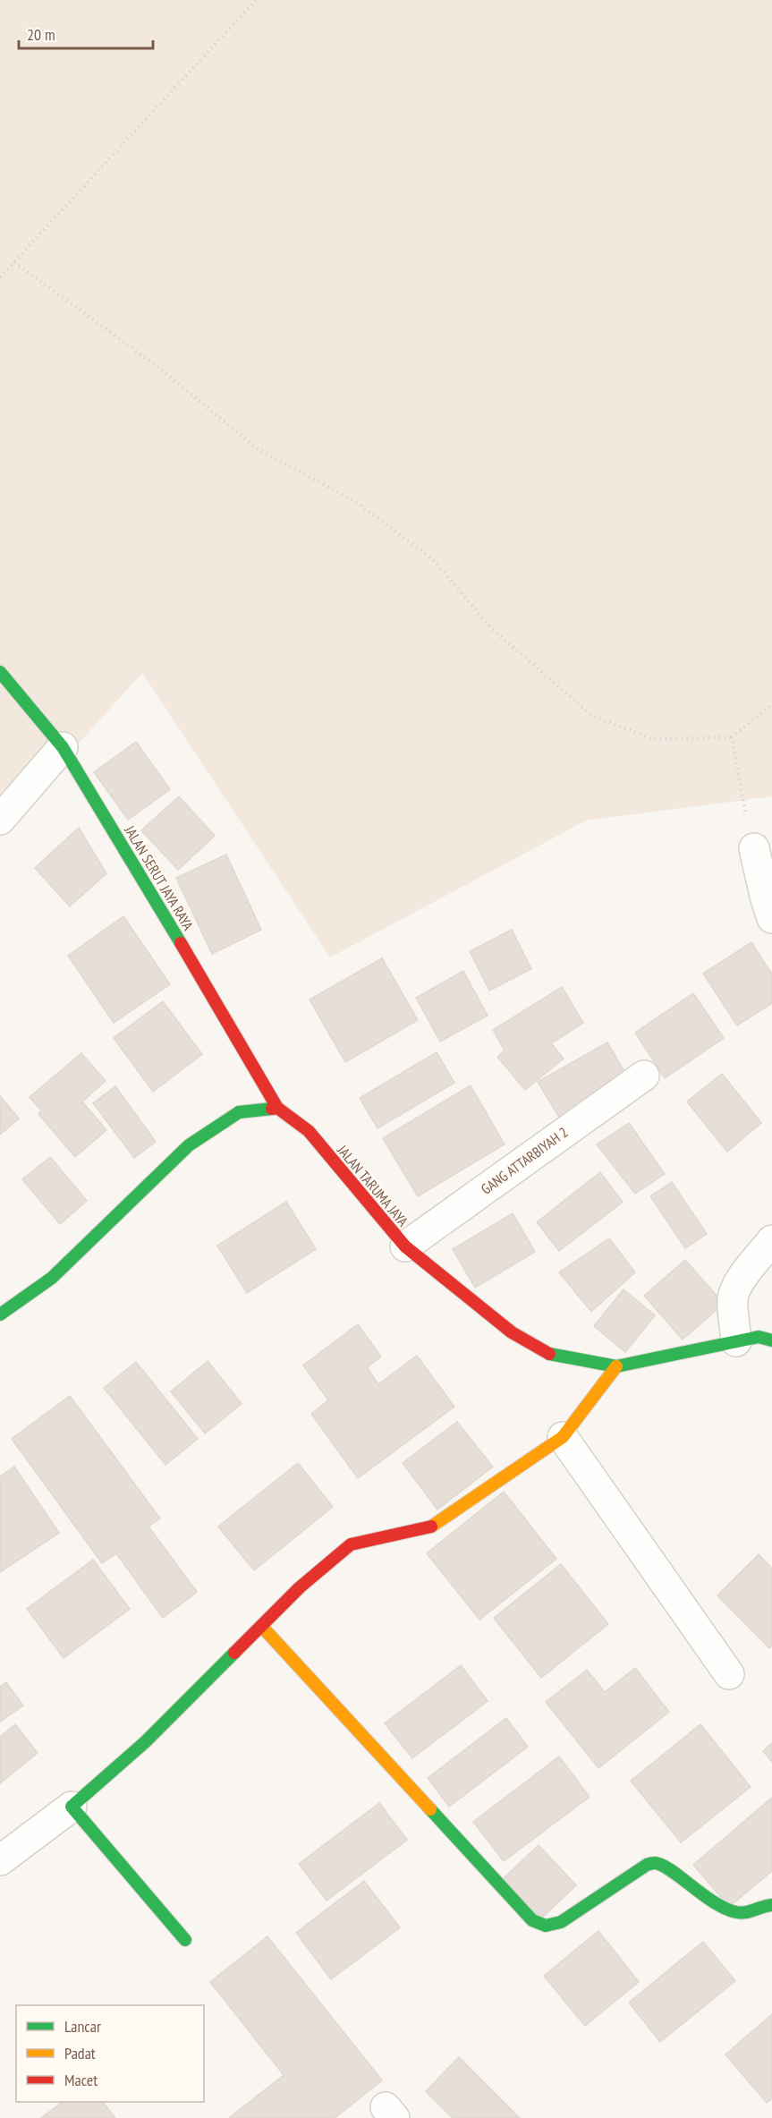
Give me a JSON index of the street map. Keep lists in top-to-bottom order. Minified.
{"streets":{"street":["JALAN SERUT JAYA RAYA","GANG ATTARBIYAH 2","JALAN TARUMA JAYA"]},"crossings":[["JALAN SERUT JAYA RAYA","JALAN TARUMA JAYA"],["GANG ATTARBIYAH 2","JALAN TARUMA JAYA"]],"legend":["Lancar","Padat","Macet"],"scale_bar":"20 m"}
